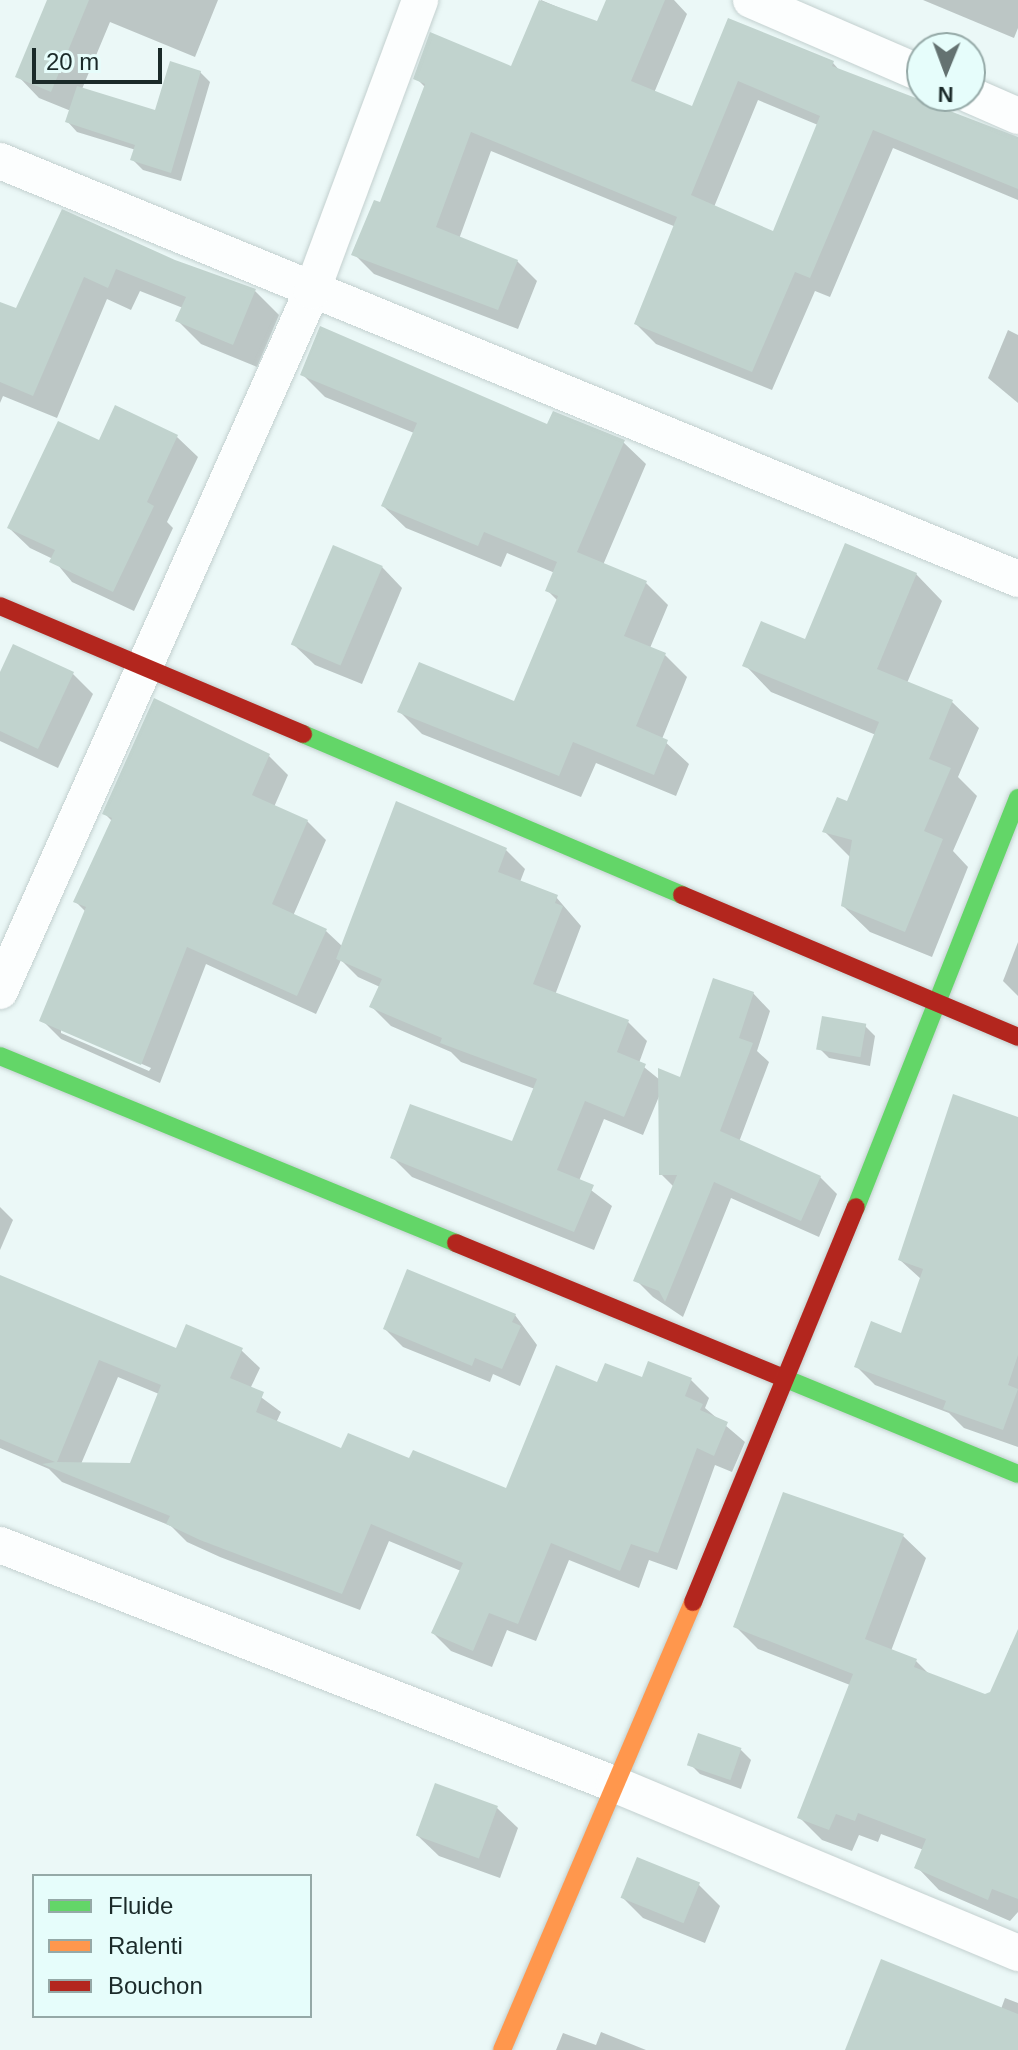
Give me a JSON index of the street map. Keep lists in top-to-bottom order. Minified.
{"legend":["Fluide","Ralenti","Bouchon"],"scale_bar":"20 m","north":"bottom"}
